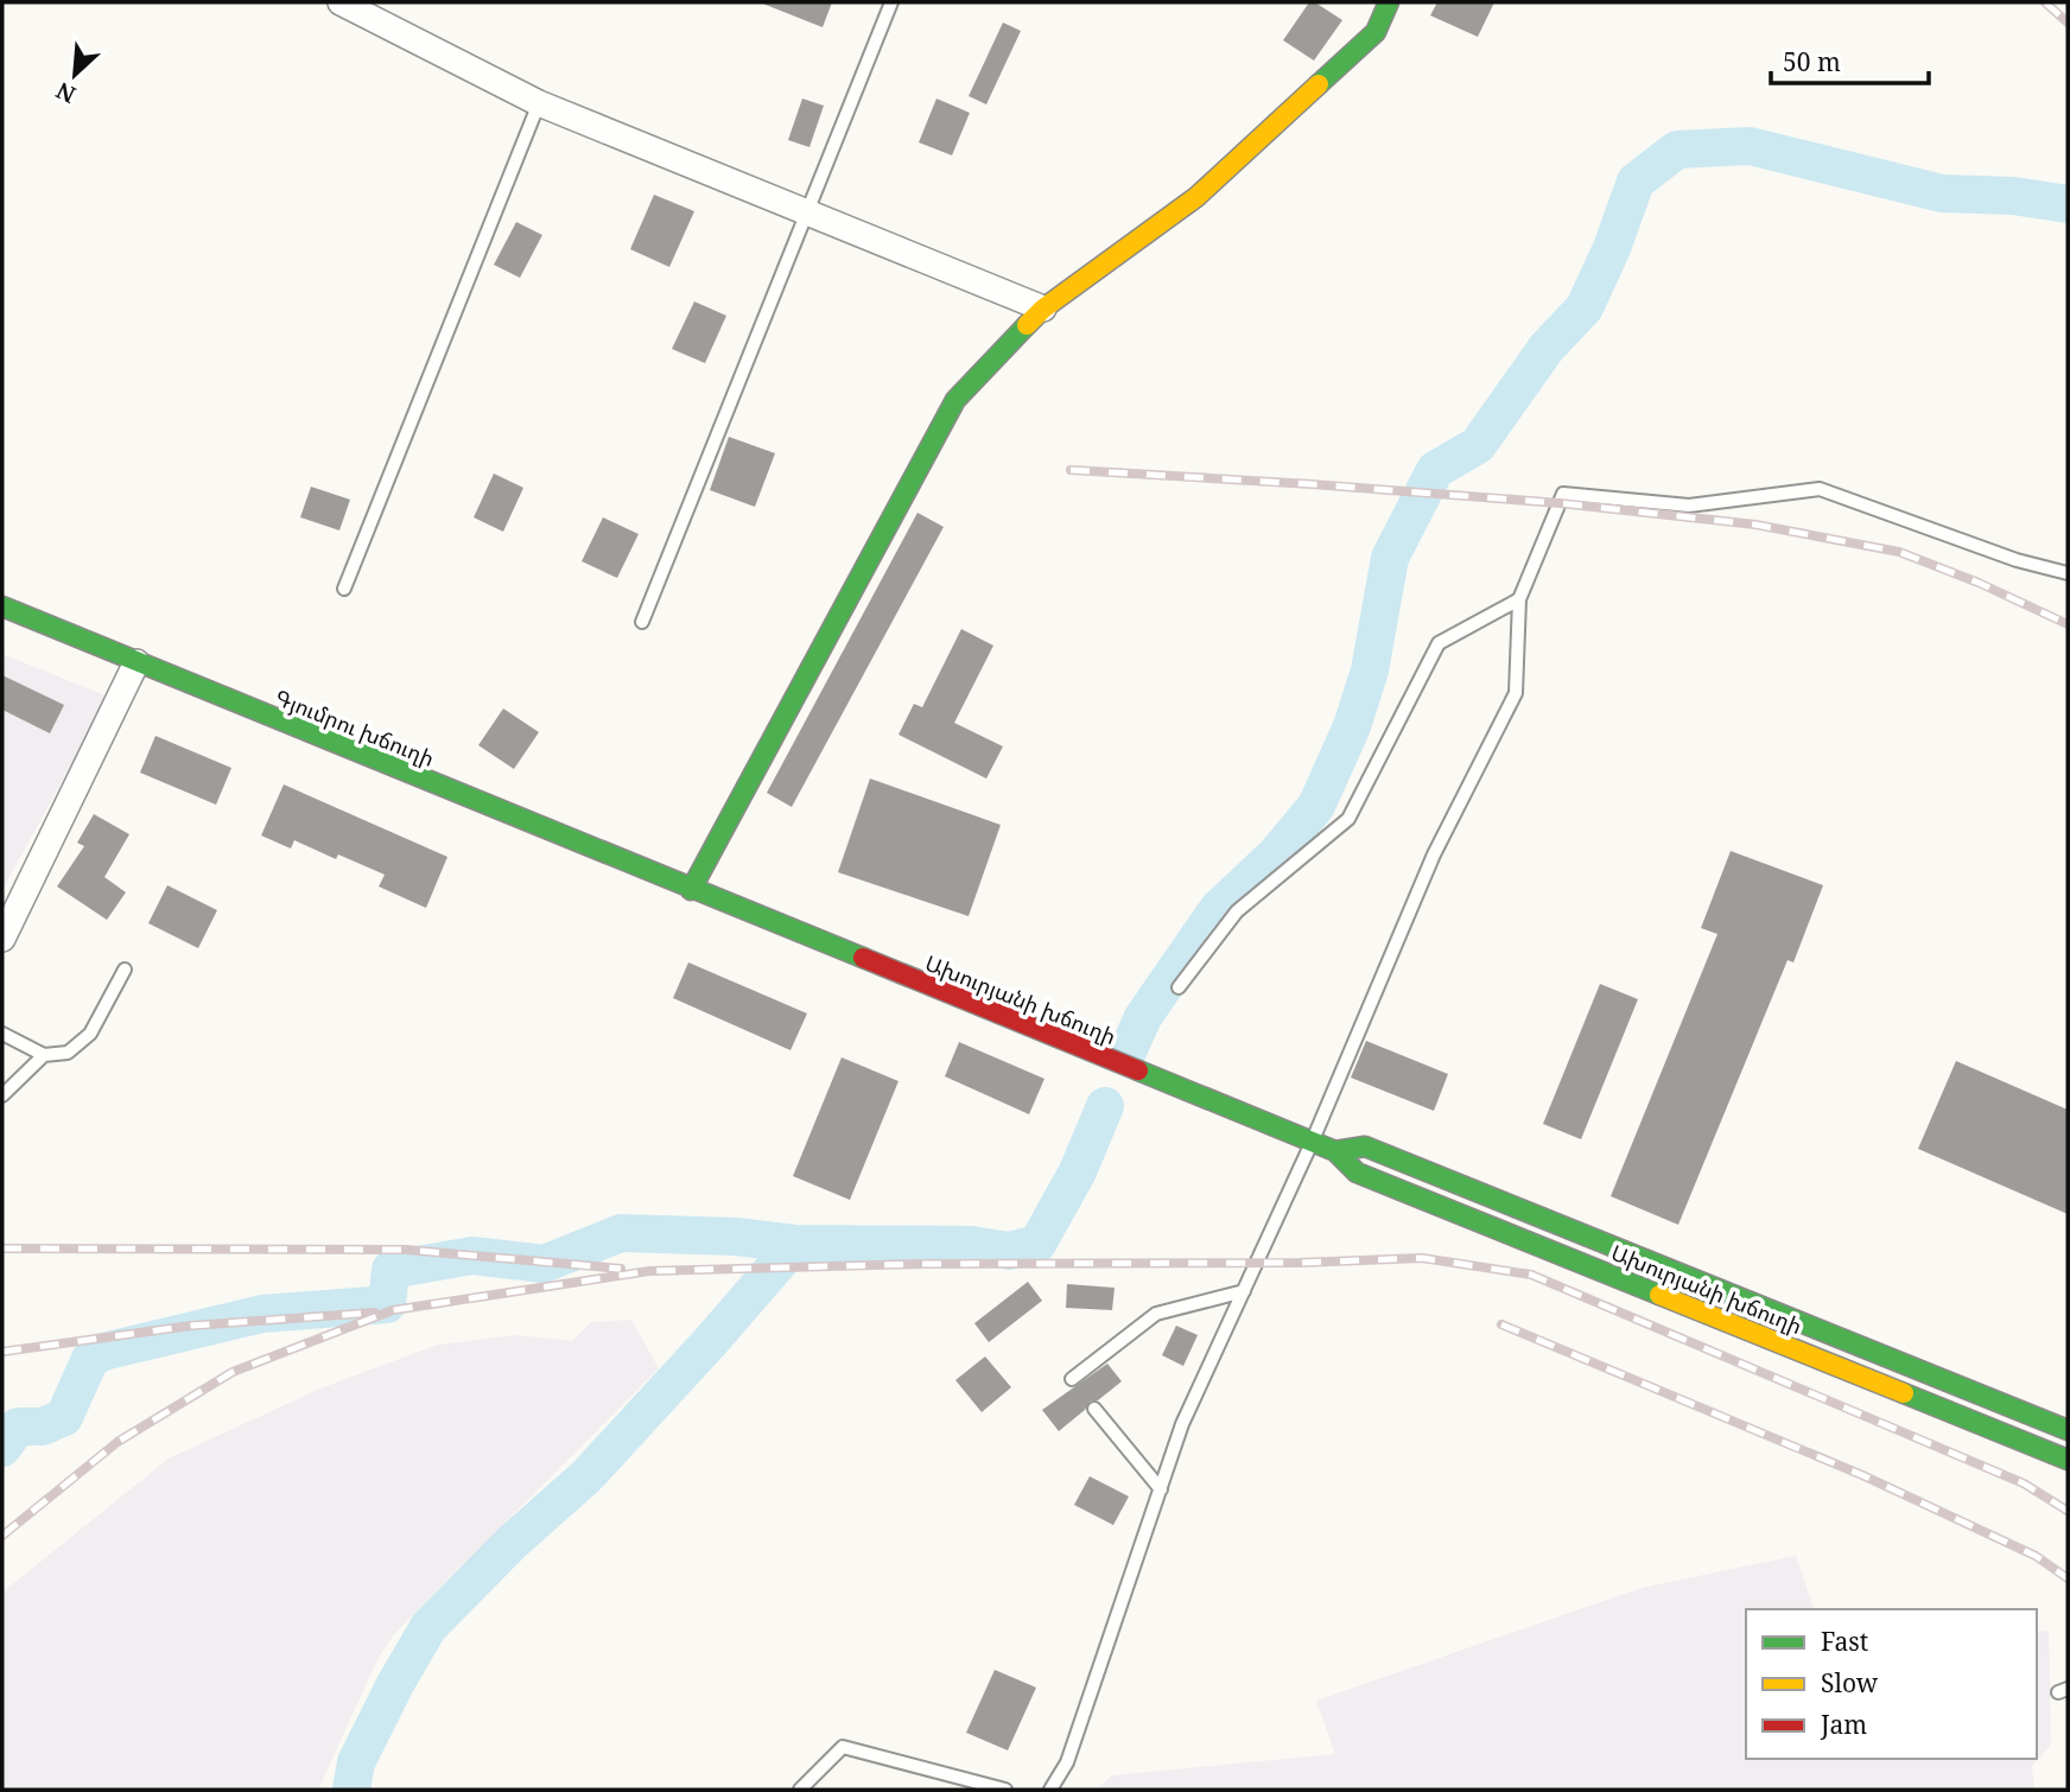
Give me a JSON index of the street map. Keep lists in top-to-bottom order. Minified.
{"streets":{"main road":["Գյումրու խճուղի","Ախուրյանի խճուղի"]},"crossings":[["Գյումրու խճուղի","Ախուրյանի խճուղի"]],"legend":["Fast","Slow","Jam"],"scale_bar":"50 m","north":"bottom left"}
